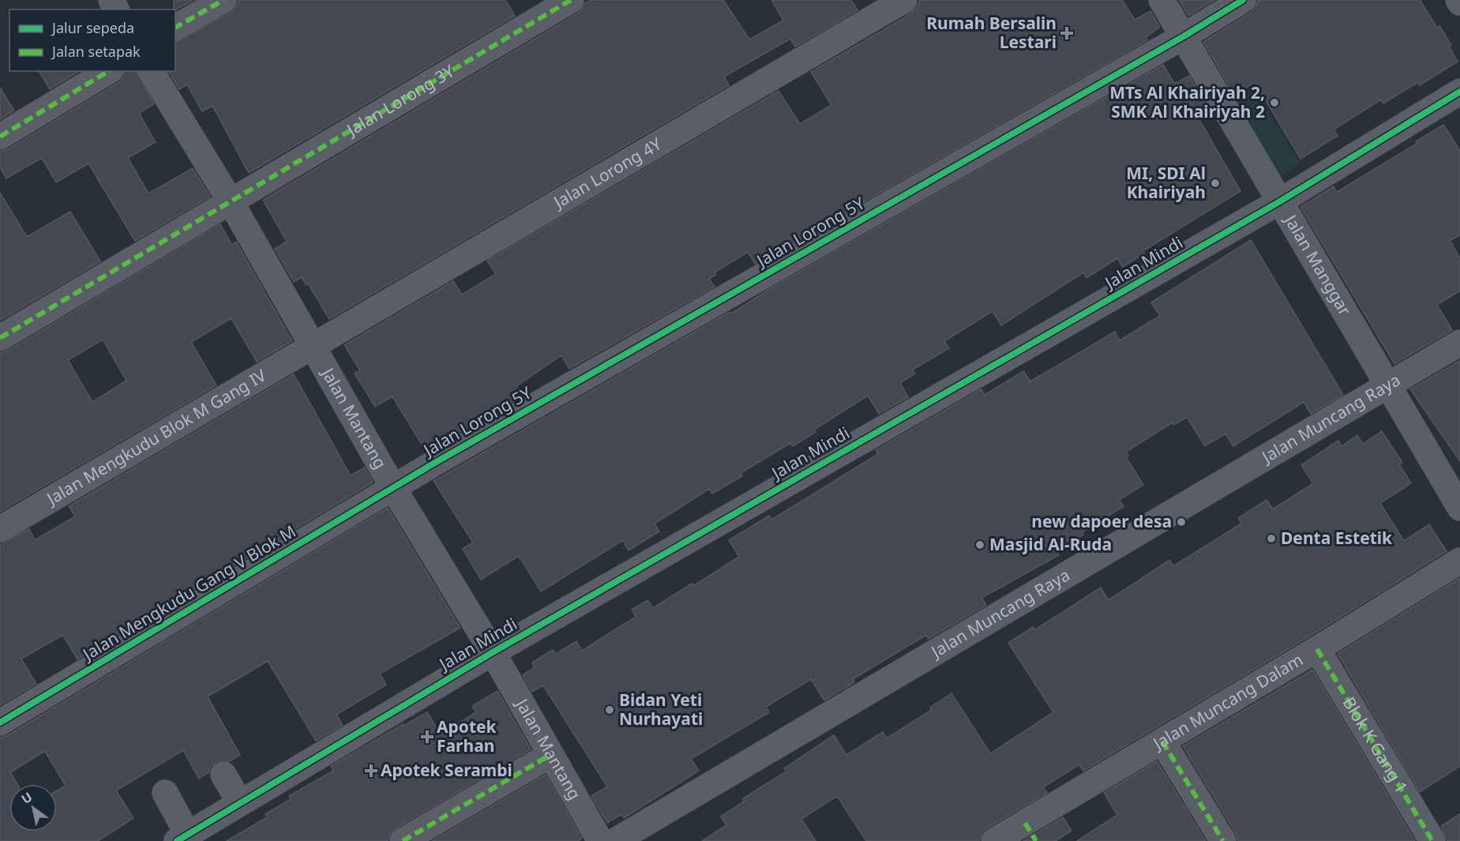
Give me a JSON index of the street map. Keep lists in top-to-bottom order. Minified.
{"streets":{"street":["Jalan Lorong 3Y","Jalan Lorong 4Y","Jalan Lorong 5Y","Jalan Mindi","Jalan Manggar","Jalan Mantang","Jalan Muncang Raya","Jalan Mengkudu Blok M Gang IV","Jalan Mengkudu Gang V Blok M","Jalan Muncang Dalam","Blok K Gang 1"]},"crossings":[["Jalan Lorong 3Y","Jalan Mantang"],["Jalan Lorong 4Y","Jalan Mantang"],["Jalan Lorong 4Y","Jalan Mengkudu Blok M Gang IV"],["Jalan Lorong 5Y","Jalan Manggar"],["Jalan Lorong 5Y","Jalan Mantang"],["Jalan Lorong 5Y","Jalan Mengkudu Gang V Blok M"],["Jalan Mindi","Jalan Manggar"],["Jalan Mindi","Jalan Mantang"],["Jalan Manggar","Jalan Muncang Raya"],["Jalan Mantang","Jalan Mengkudu Blok M Gang IV"],["Jalan Mantang","Jalan Mengkudu Gang V Blok M"],["Jalan Muncang Dalam","Blok K Gang 1"]],"places":{"health":["Rumah Bersalin Lestari","Apotek Farhan","Apotek Serambi"],"other":["MTs Al Khairiyah 2, SMK Al Khairiyah 2","MI, SDI Al Khairiyah","new dapoer desa","Denta Estetik","Masjid Al-Ruda","Bidan Yeti Nurhayati"]},"legend":["Jalur sepeda","Jalan setapak"],"north":"top left"}
